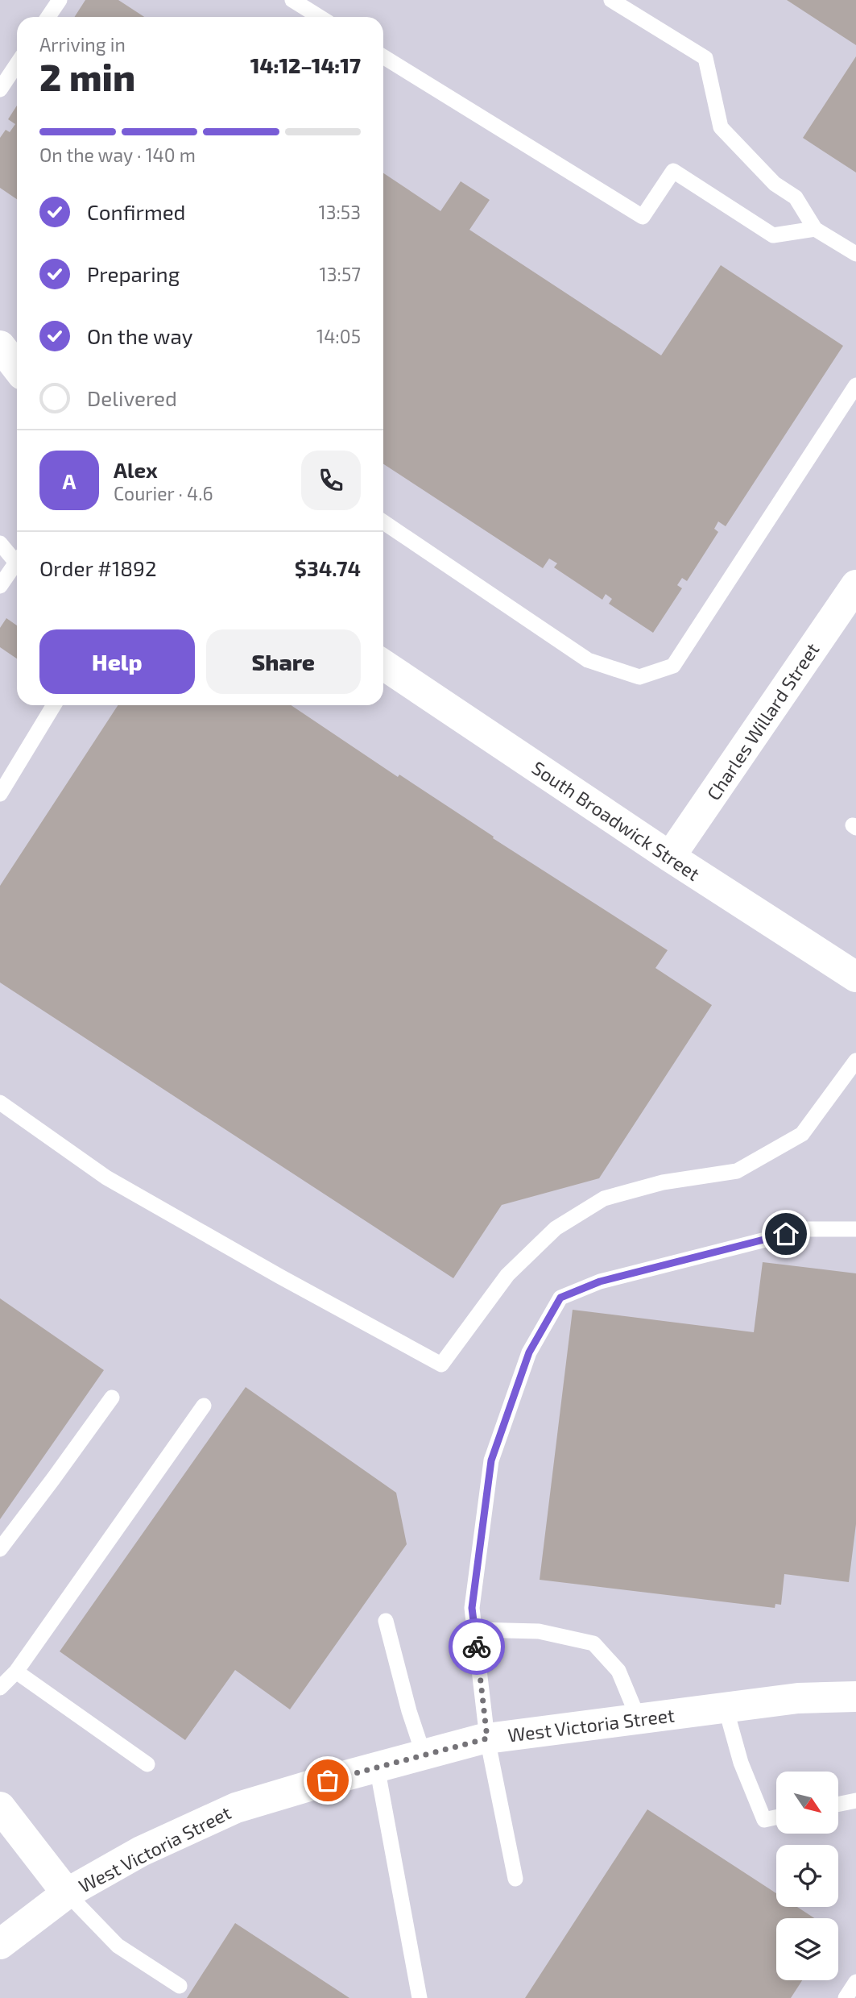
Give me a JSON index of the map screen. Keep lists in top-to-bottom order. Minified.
{"streets":{"street":["Charles Willard Street","South Broadwick Street","West Victoria Street"]},"crossings":[["Charles Willard Street","South Broadwick Street"]],"north":"bottom right","page":{"heading":["2 min","Arriving in","14:12–14:17"],"panel":["Alex","Courier · 4.6","Order #1892","$34.74"],"bar":"On the way · 140 m","list":[["Confirmed","13:53"],["Preparing","13:57"],["On the way","14:05"],"Delivered"],"round":"A","buttons":["Help","Share"]}}
